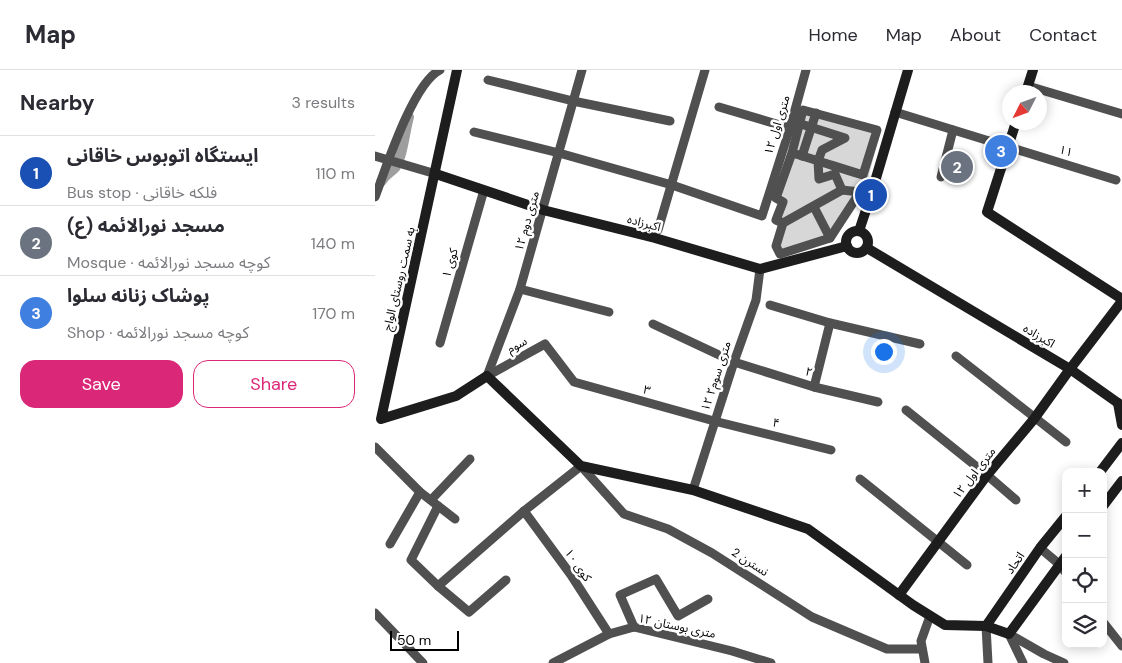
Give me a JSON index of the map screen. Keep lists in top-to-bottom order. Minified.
{"streets":{"street":["۱۲ متری اول","۱۱","۱۲ متری دوم","اکبرزاده","کوی ۱","به سمت روستای الواج","سوم","۲","۱۲ متری سوم۲","۳","۴","نسترن 2","اتحاد","کوی ۱۰","۱۲ متری بوستان"]},"crossings":[["۱۲ متری اول","اکبرزاده"],["۱۲ متری دوم","اکبرزاده"],["۱۲ متری دوم","سوم"],["اکبرزاده","کوی ۱"],["اکبرزاده","به سمت روستای الواج"],["اکبرزاده","۱۲ متری سوم۲"],["سوم","۳"],["۲","۱۲ متری سوم۲"],["۱۲ متری سوم۲","۳"],["۱۲ متری سوم۲","۴"],["۳","۴"],["کوی ۱۰","۱۲ متری بوستان"]],"scale_bar":"50 m","north":"bottom left","page":{"header":"Map","nav":["Home","Map","About","Contact"],"heading":["Nearby","3 results"],"pins":["3","2","1"],"list":[{"mark":"1","name":"ایستگاه اتوبوس خاقانی","note":"Bus stop · فلکه خاقانی","value":"110 m"},{"mark":"2","name":"مسجد نورالائمه (ع)","note":"Mosque · کوچه مسجد نورالائمه","value":"140 m"},{"mark":"3","name":"پوشاک زنانه سلوا","note":"Shop · کوچه مسجد نورالائمه","value":"170 m"}],"buttons":["Save","Share"],"map_buttons":["+","−"],"scale":"50 m"}}
